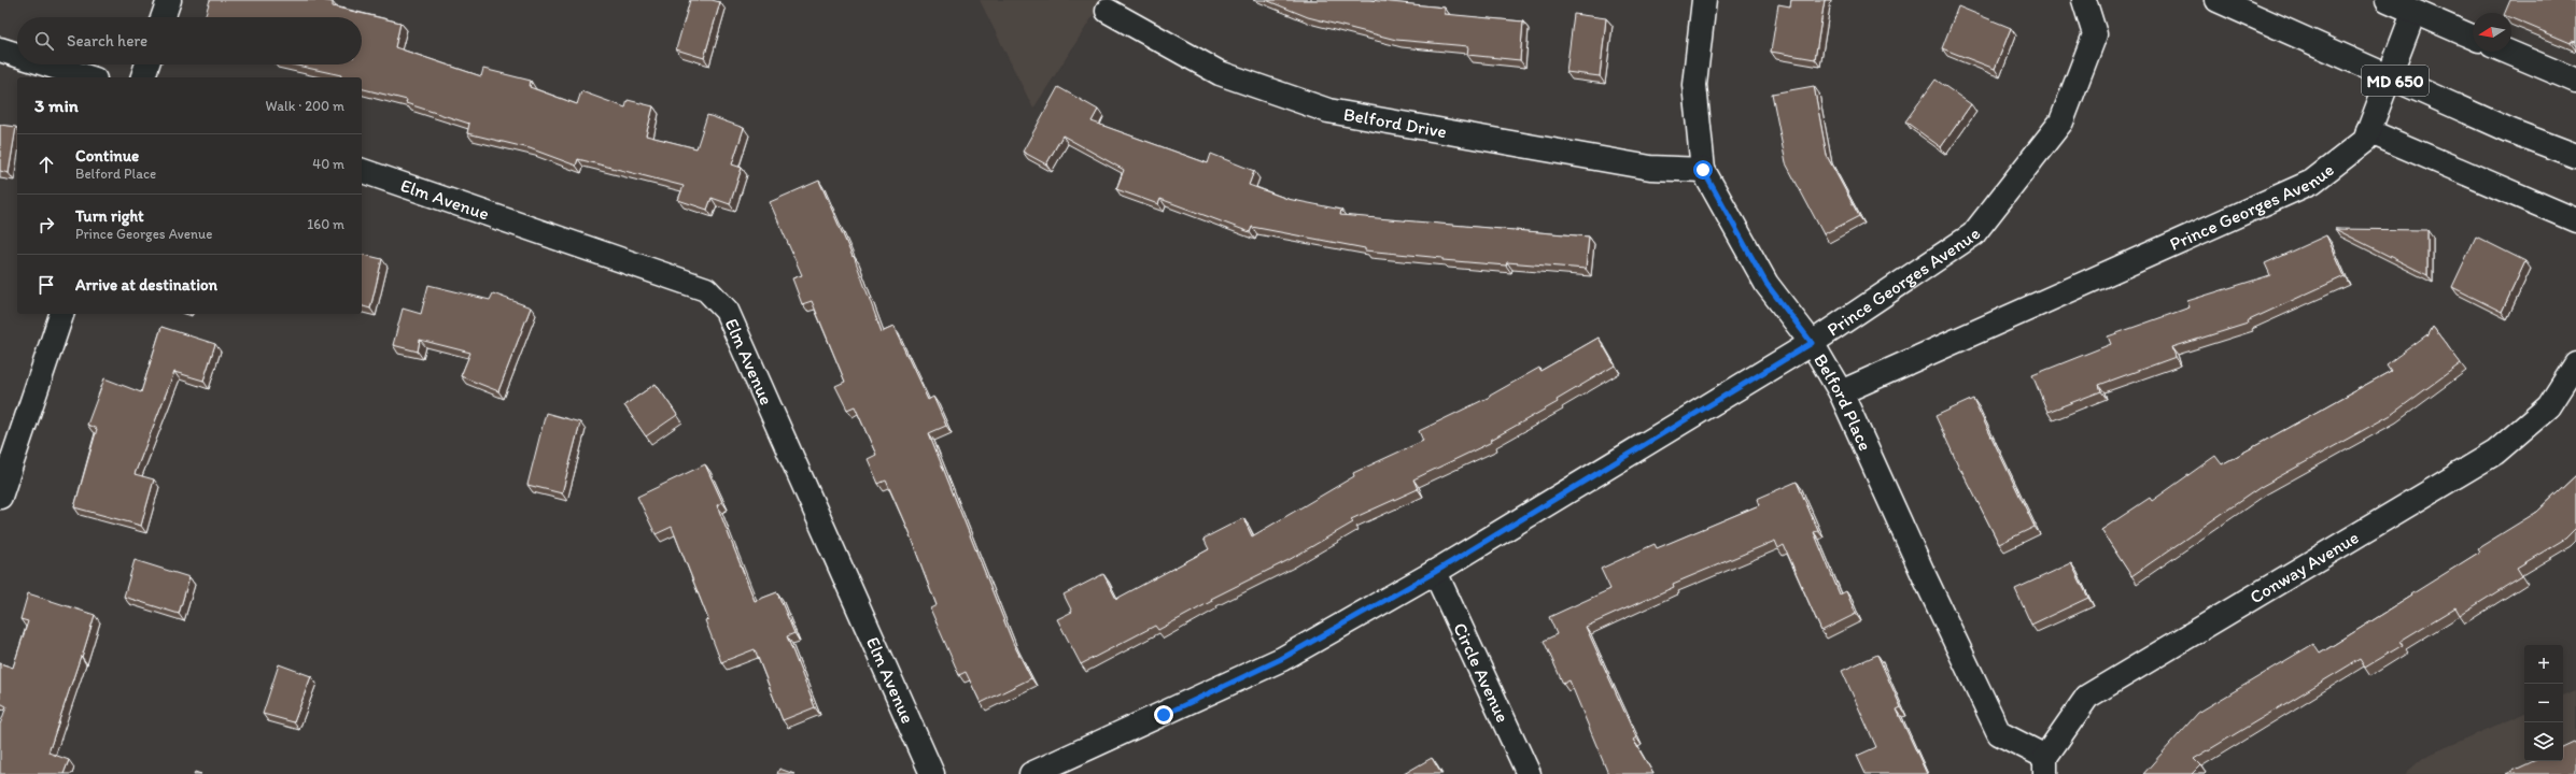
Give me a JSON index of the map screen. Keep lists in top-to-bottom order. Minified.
{"streets":{"street":["MD 650","Belford Drive","Elm Avenue","Prince Georges Avenue","Belford Place","Conway Avenue","Circle Avenue"]},"crossings":[["MD 650","Prince Georges Avenue"],["Belford Drive","Belford Place"],["Prince Georges Avenue","Belford Place"],["Prince Georges Avenue","Circle Avenue"],["Belford Place","Conway Avenue"]],"north":"left","page":{"search":"Search here","heading":["3 min","Walk · 200 m"],"list":[["Continue","Belford Place","40 m"],["Turn right","Prince Georges Avenue","160 m"],"Arrive at destination"],"map_buttons":["+","−"]}}
